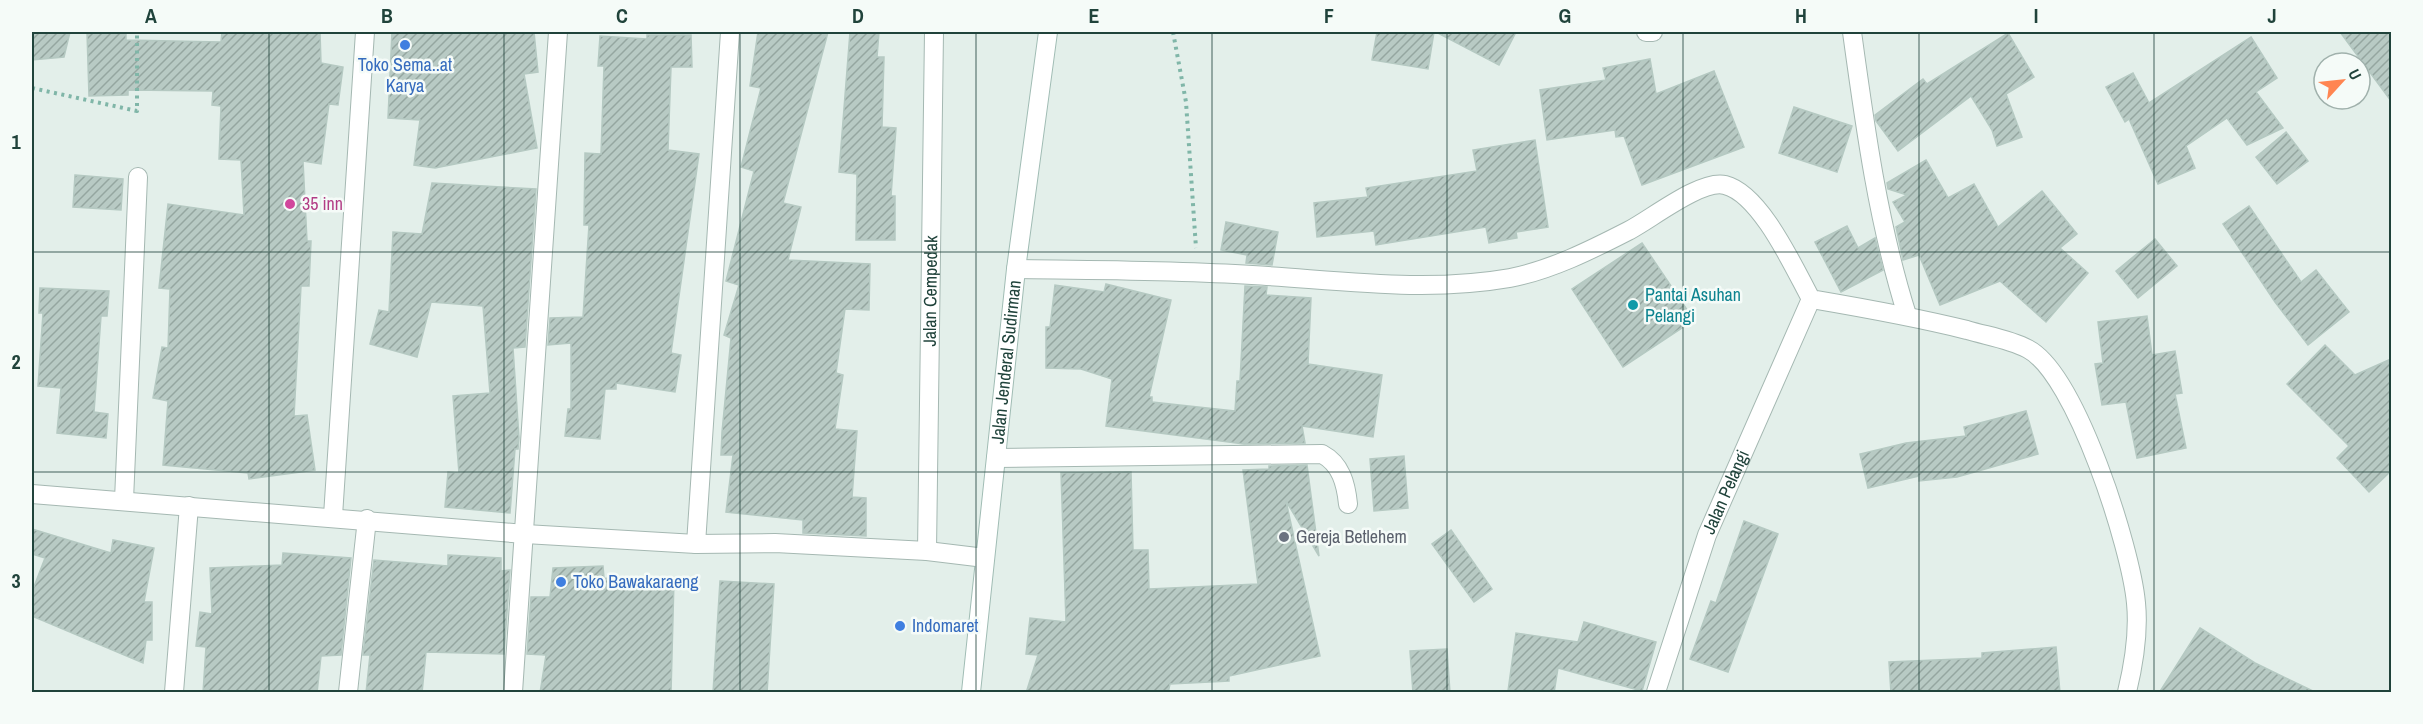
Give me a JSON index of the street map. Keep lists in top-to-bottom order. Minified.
{"streets":{"street":["Jalan Cempedak","Jalan Jenderal Sudirman","Jalan Pelangi"]},"places":["Toko Sema..at Karya","35 inn","Pantai Asuhan Pelangi","Gereja Betlehem","Toko Bawakaraeng","Indomaret"],"north":"top right","grid":{"columns":["A","B","C","D","E","F","G","H","I","J"],"rows":["1","2","3"]}}
